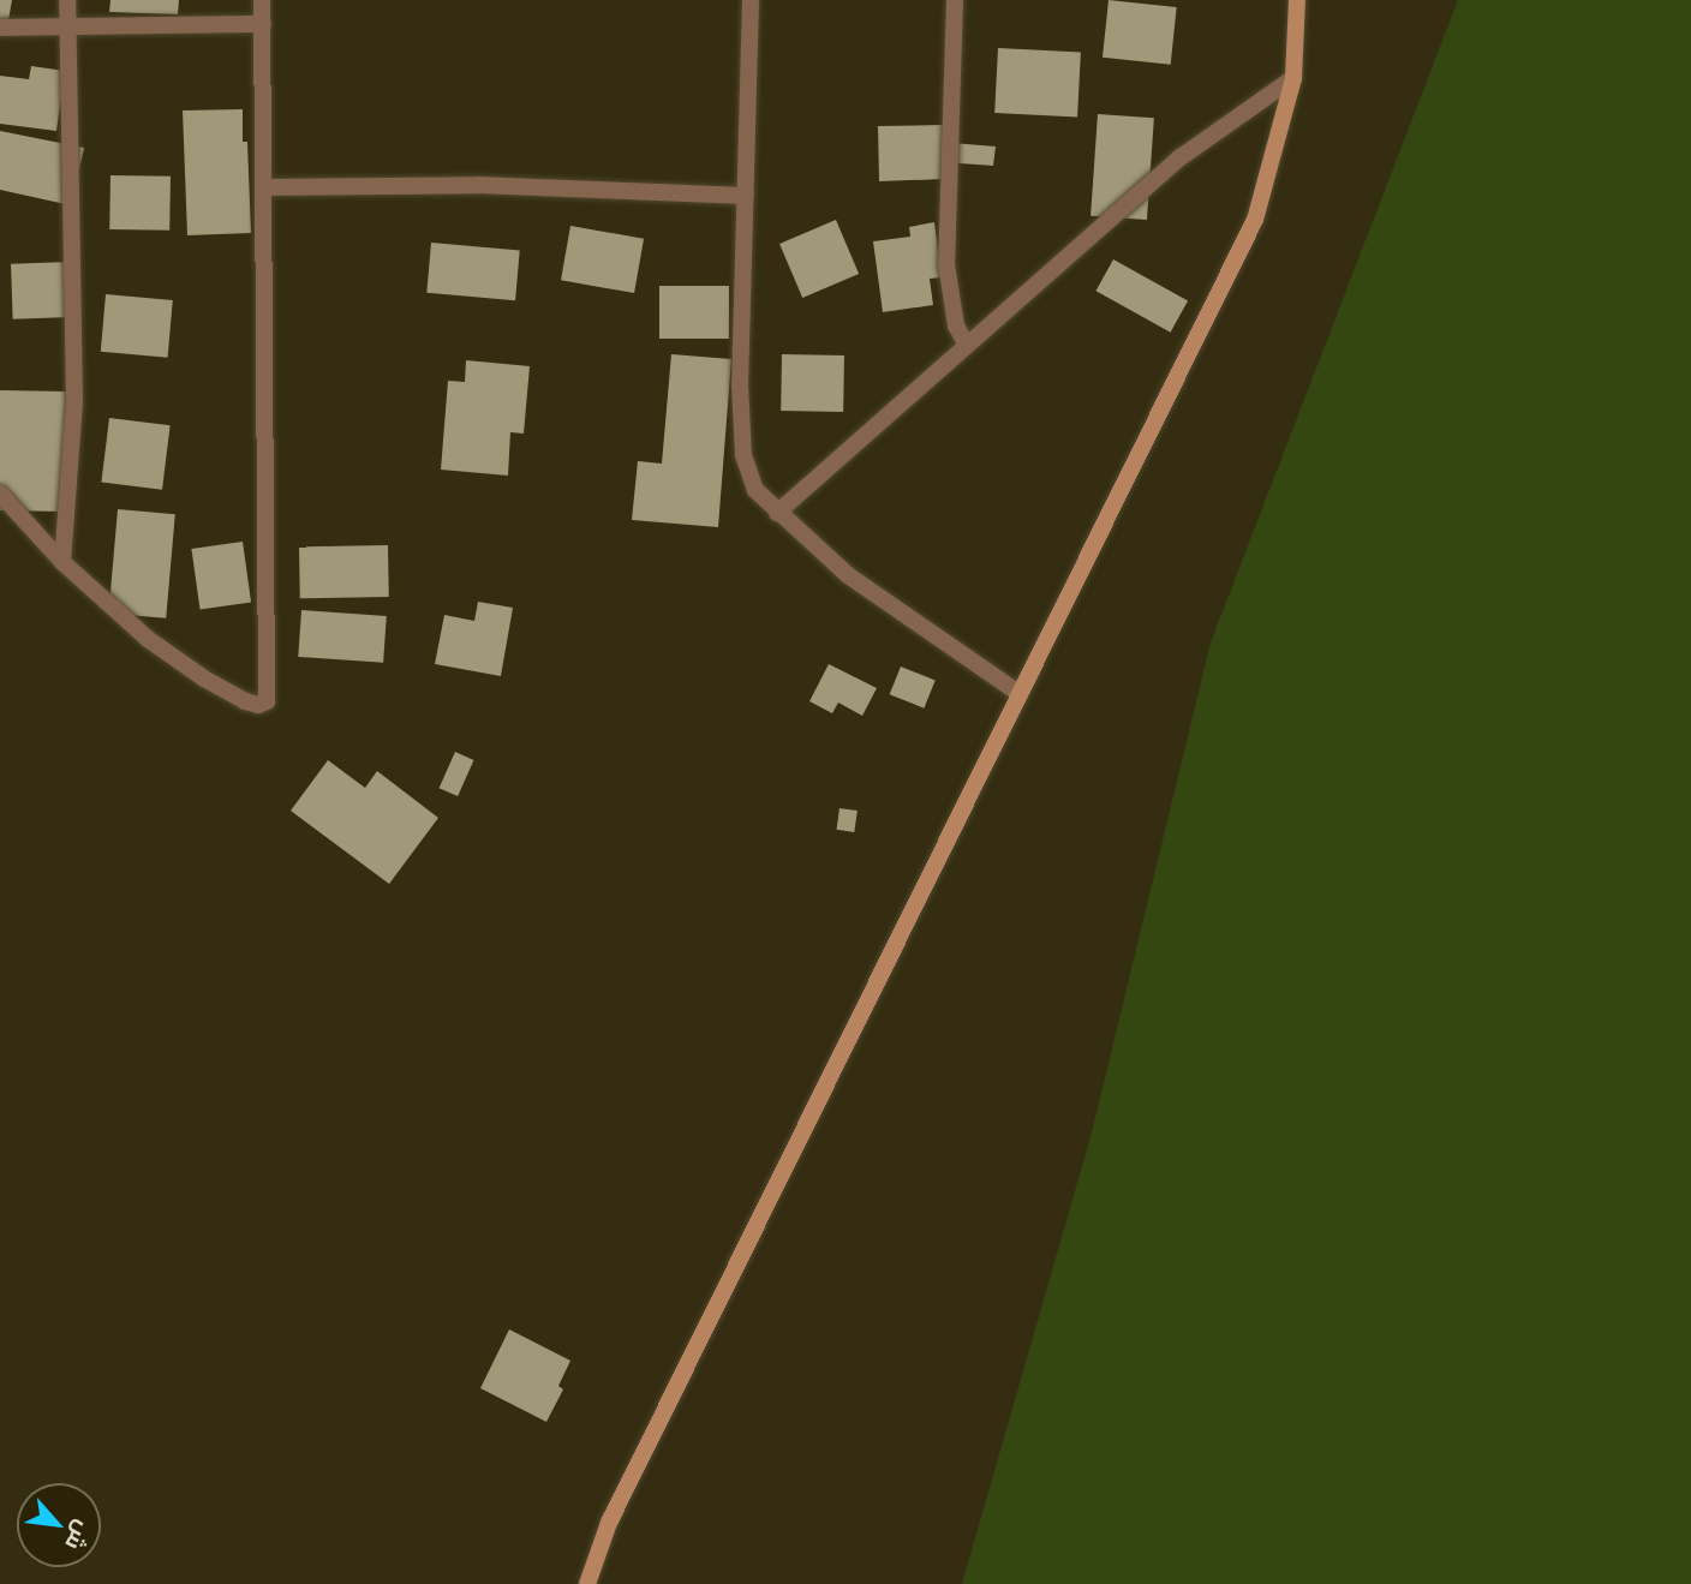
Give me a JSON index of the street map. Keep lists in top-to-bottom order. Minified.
{"north":"bottom right"}
